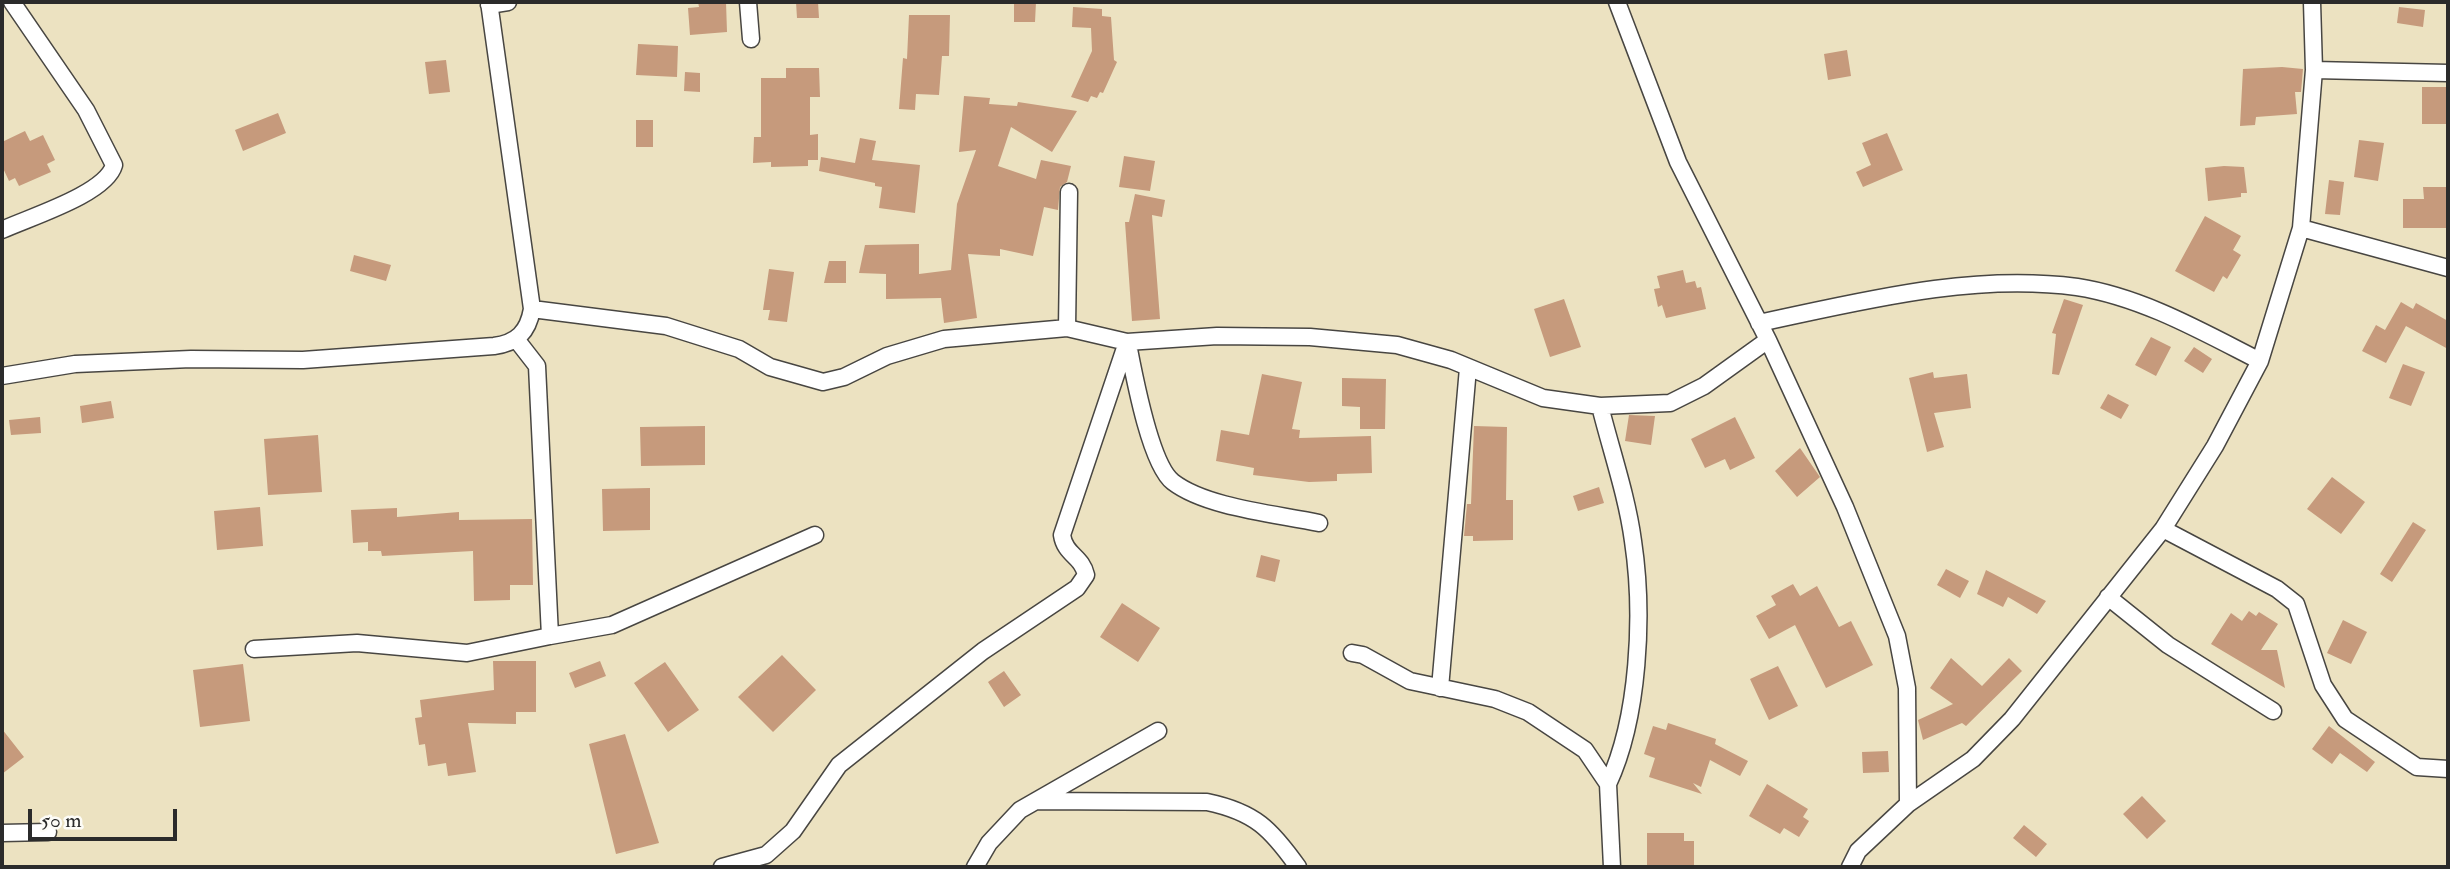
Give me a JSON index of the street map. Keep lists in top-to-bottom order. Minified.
{"scale_bar":"50 m"}
